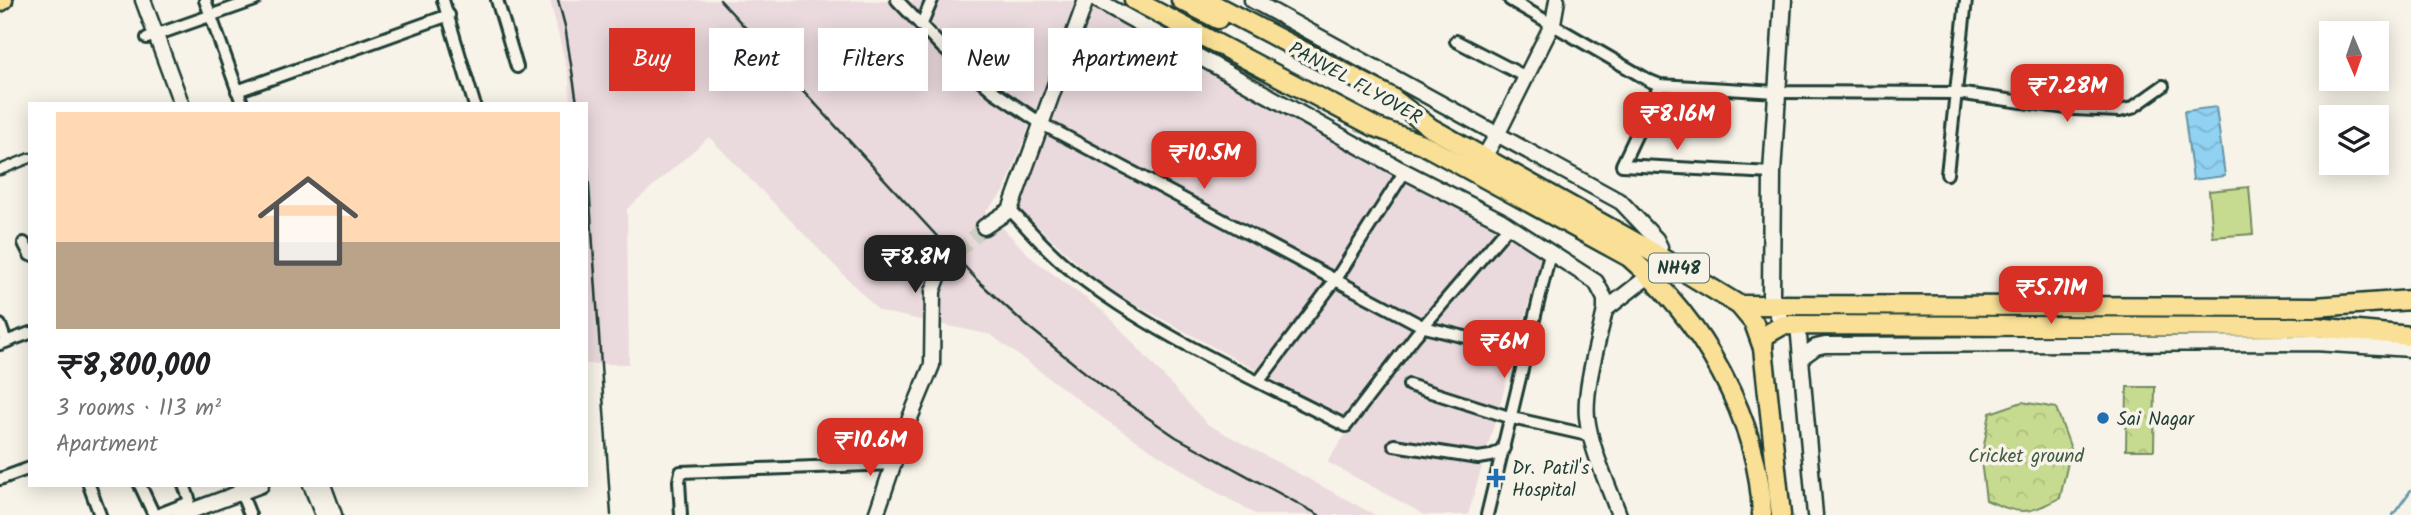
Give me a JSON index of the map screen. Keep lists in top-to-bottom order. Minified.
{"streets":{"main road":["PANVEL FLYOVER","NH48"]},"crossings":[["PANVEL FLYOVER","NH48"]],"parks":["Cricket ground"],"places":{"other":["Sai Nagar"],"health":["Dr. Patil's Hospital"]},"north":"bottom","page":{"chip":["Buy","Rent","Filters","New","Apartment"],"price":["₹7.28M","₹8.16M","₹10.5M","₹8.8M","₹5.71M","₹6M","₹10.6M"],"list":[{"name":"₹8,800,000","note":"3 rooms · 113 m² · Apartment"}]}}
